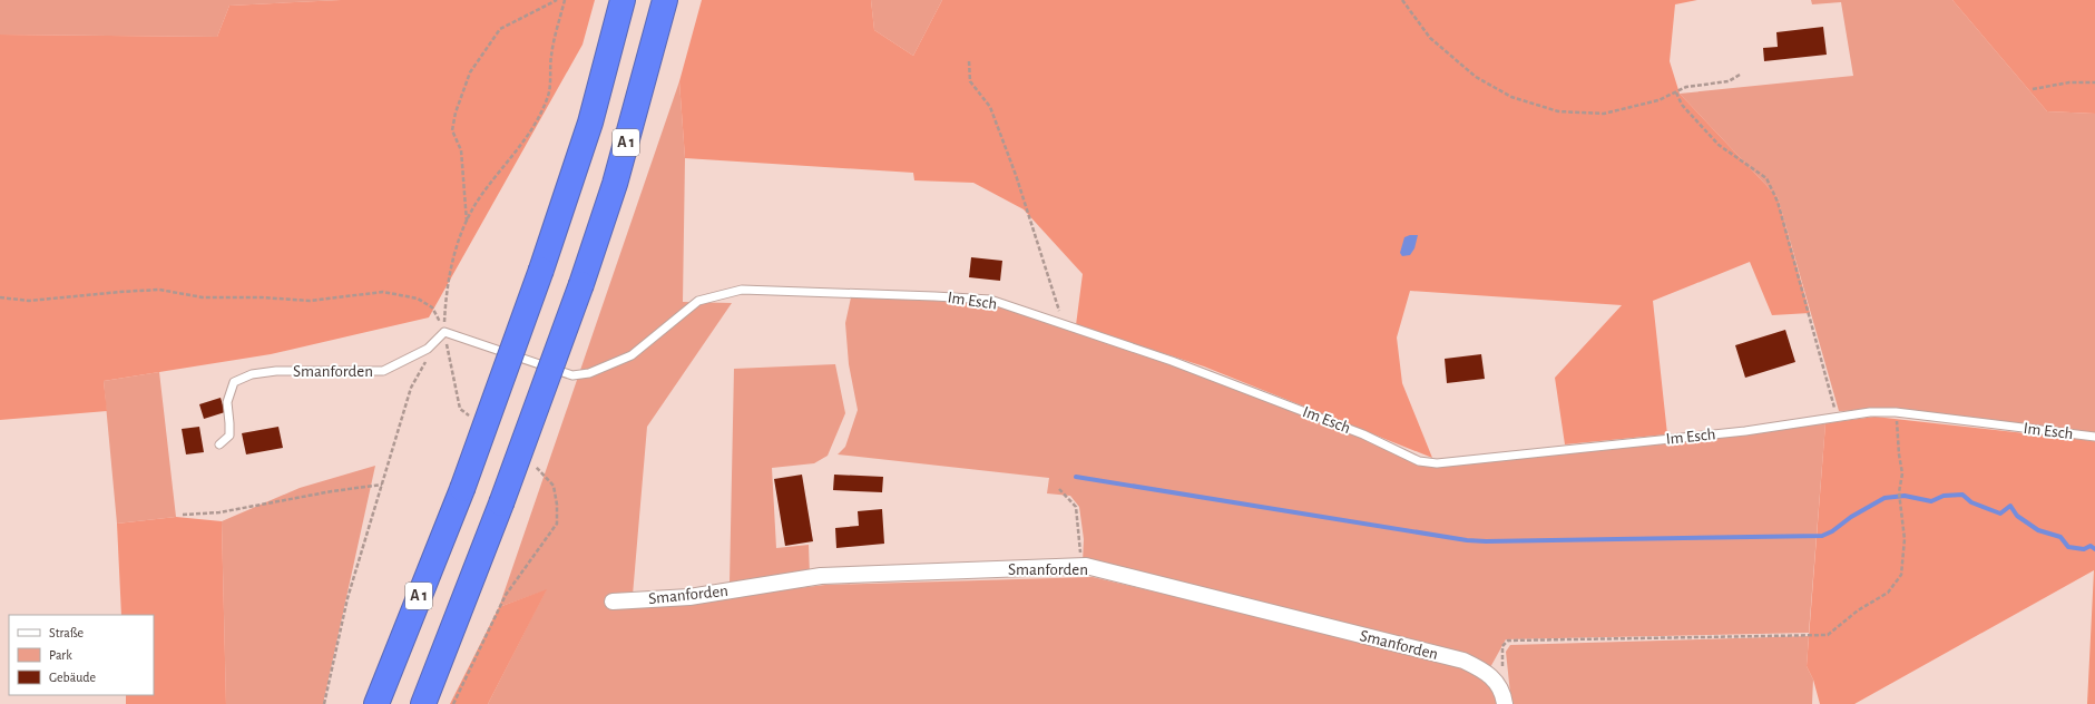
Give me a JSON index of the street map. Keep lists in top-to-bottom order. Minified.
{"streets":{"highway":["A 1"],"street":["Smanforden"],"lane":["Im Esch"]},"crossings":[["Im Esch","Smanforden"]],"legend":["Straße","Park","Gebäude"]}
